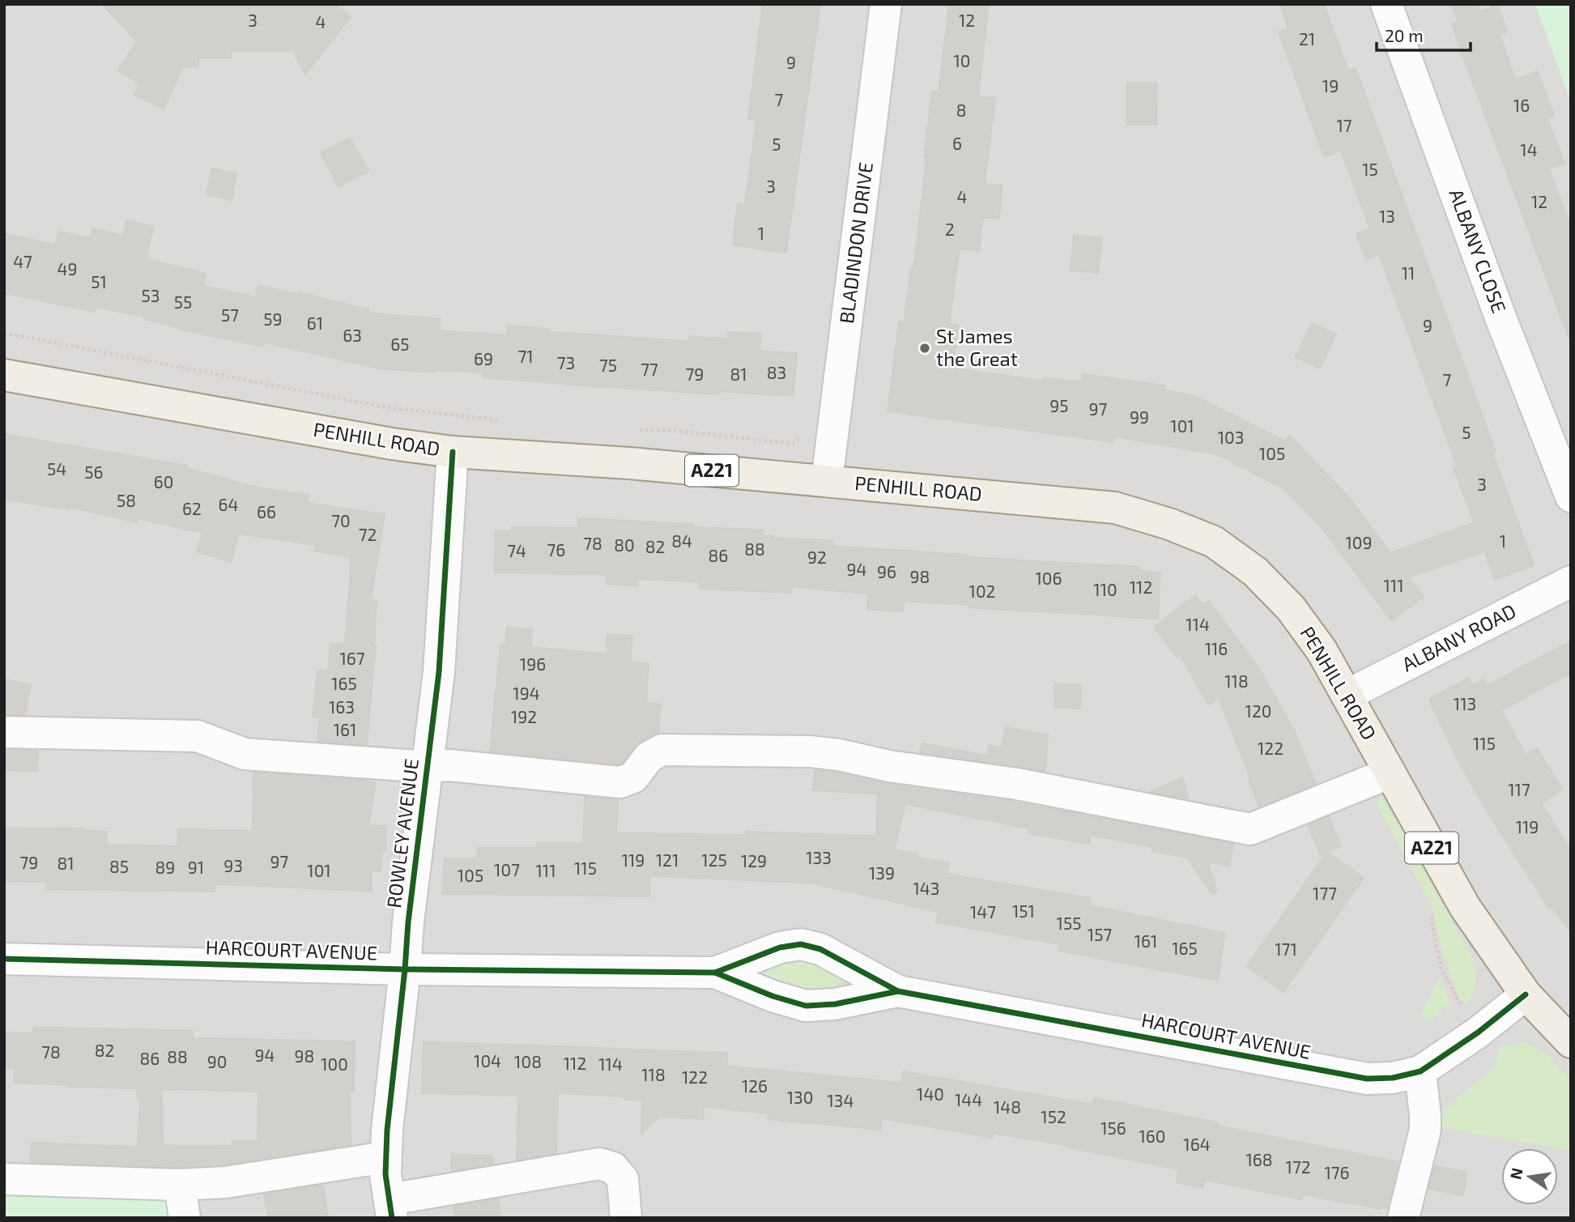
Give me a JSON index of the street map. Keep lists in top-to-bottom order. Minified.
{"streets":{"main road":["PENHILL ROAD","A221"],"street":["BLADINDON DRIVE","ALBANY CLOSE","ALBANY ROAD","ROWLEY AVENUE","HARCOURT AVENUE"]},"crossings":[["BLADINDON DRIVE","PENHILL ROAD"],["PENHILL ROAD","ALBANY ROAD"],["PENHILL ROAD","ROWLEY AVENUE"],["PENHILL ROAD","HARCOURT AVENUE"],["ROWLEY AVENUE","HARCOURT AVENUE"]],"places":["St James the Great"],"house_numbers":["3","12","4","21","10","9","19","7","16","8","17","6","5","14","15","3","4","12","13","2","1","47","49","11","51","53","55","57","59","61","9","63","65","71","69","73","75","77","83","79","81","7","95","97","99","101","5","103","105","54","56","60","3","58","64","62","66","70","72","84","1","109","78","80","82","88","76","74","86","92","94","96","98","106","111","112","110","102","114","116","167","196","118","165","194","113","163","120","192","161","115","122","117","119","133","119","121","125","129","97","79","81","93","85","89","91","115","107","101","111","139","105","143","177","151","147","155","157","161","165","171","82","78","94","98","88","86","104","90","108","112","100","114","118","122","126","140","130","144","134","148","152","156","160","164","168","172","176"],"scale_bar":"20 m","north":"left"}
